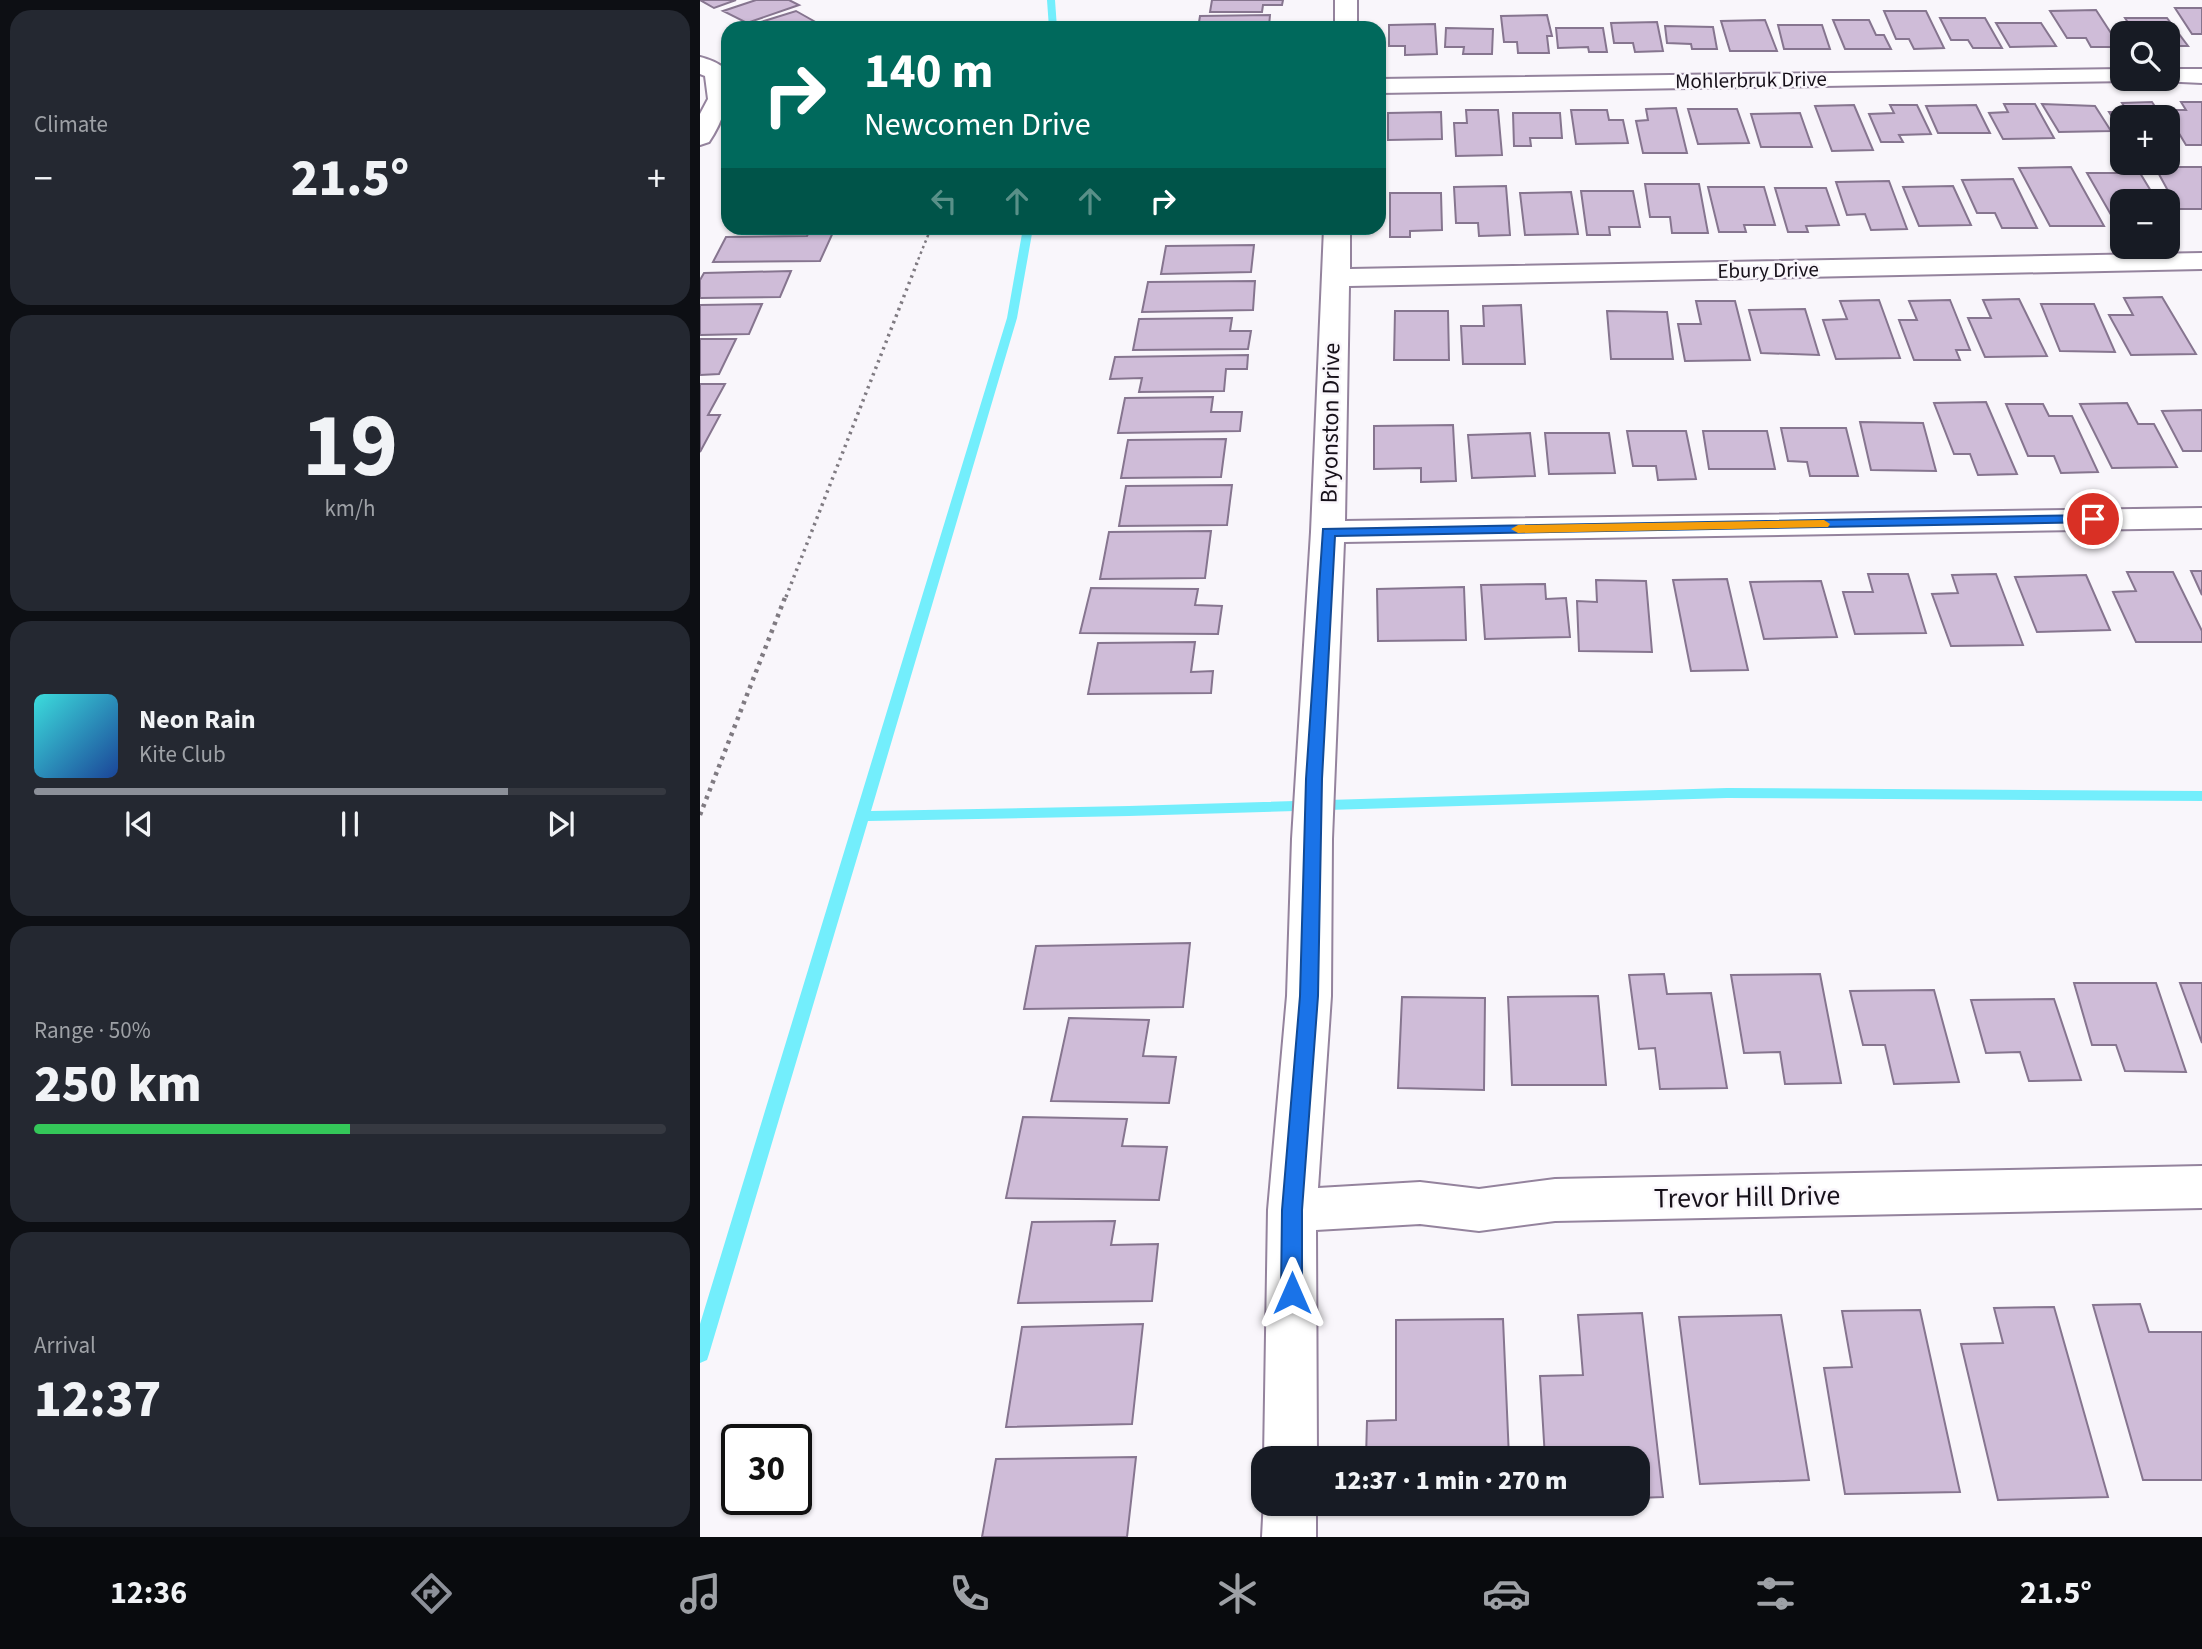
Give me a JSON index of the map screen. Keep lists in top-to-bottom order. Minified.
{"streets":{"street":["Mohlerbruk Drive","Ebury Drive","Bryonston Drive","Trevor Hill Drive"]},"crossings":[["Ebury Drive","Bryonston Drive"],["Bryonston Drive","Trevor Hill Drive"]],"page":{"tile":["Climate",["19","km/h"],["Range · 50%","250 km"],["Arrival","12:37"]],"map_buttons":["+","−"],"turn":["140 m","Newcomen Drive"],"heat":["−","21.5°","+"],"song":["Neon Rain","Kite Club"],"limit":"30","trip":"12:37 · 1 min · 270 m","tabs":["12:36","21.5°"]}}
